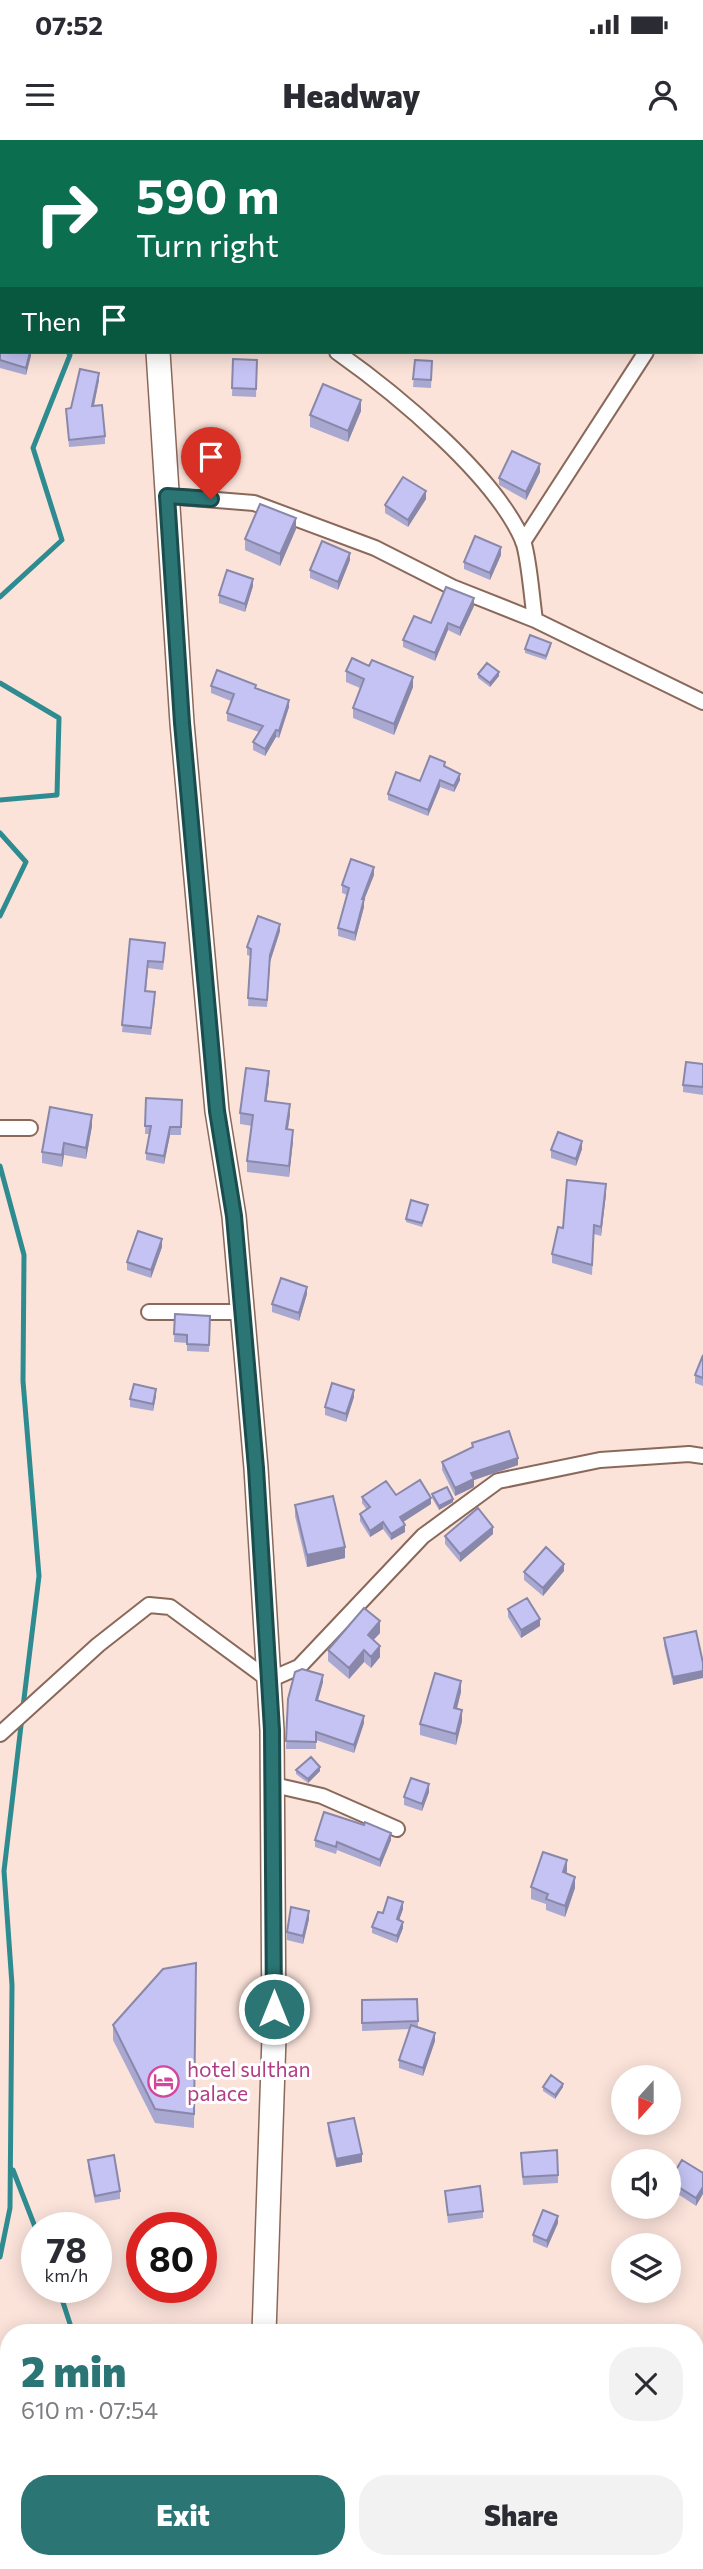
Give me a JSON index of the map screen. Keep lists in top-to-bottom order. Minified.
{"places":{"hotel":["hotel sulthan palace"]},"north":"bottom","page":{"status":"07:52","header":"Headway","turn":["590 m","Turn right"],"then":"Then","speed":"78 km/h","limit":"80","heading":["2 min","610 m · 07:54"],"buttons":["Exit","Share"]}}
